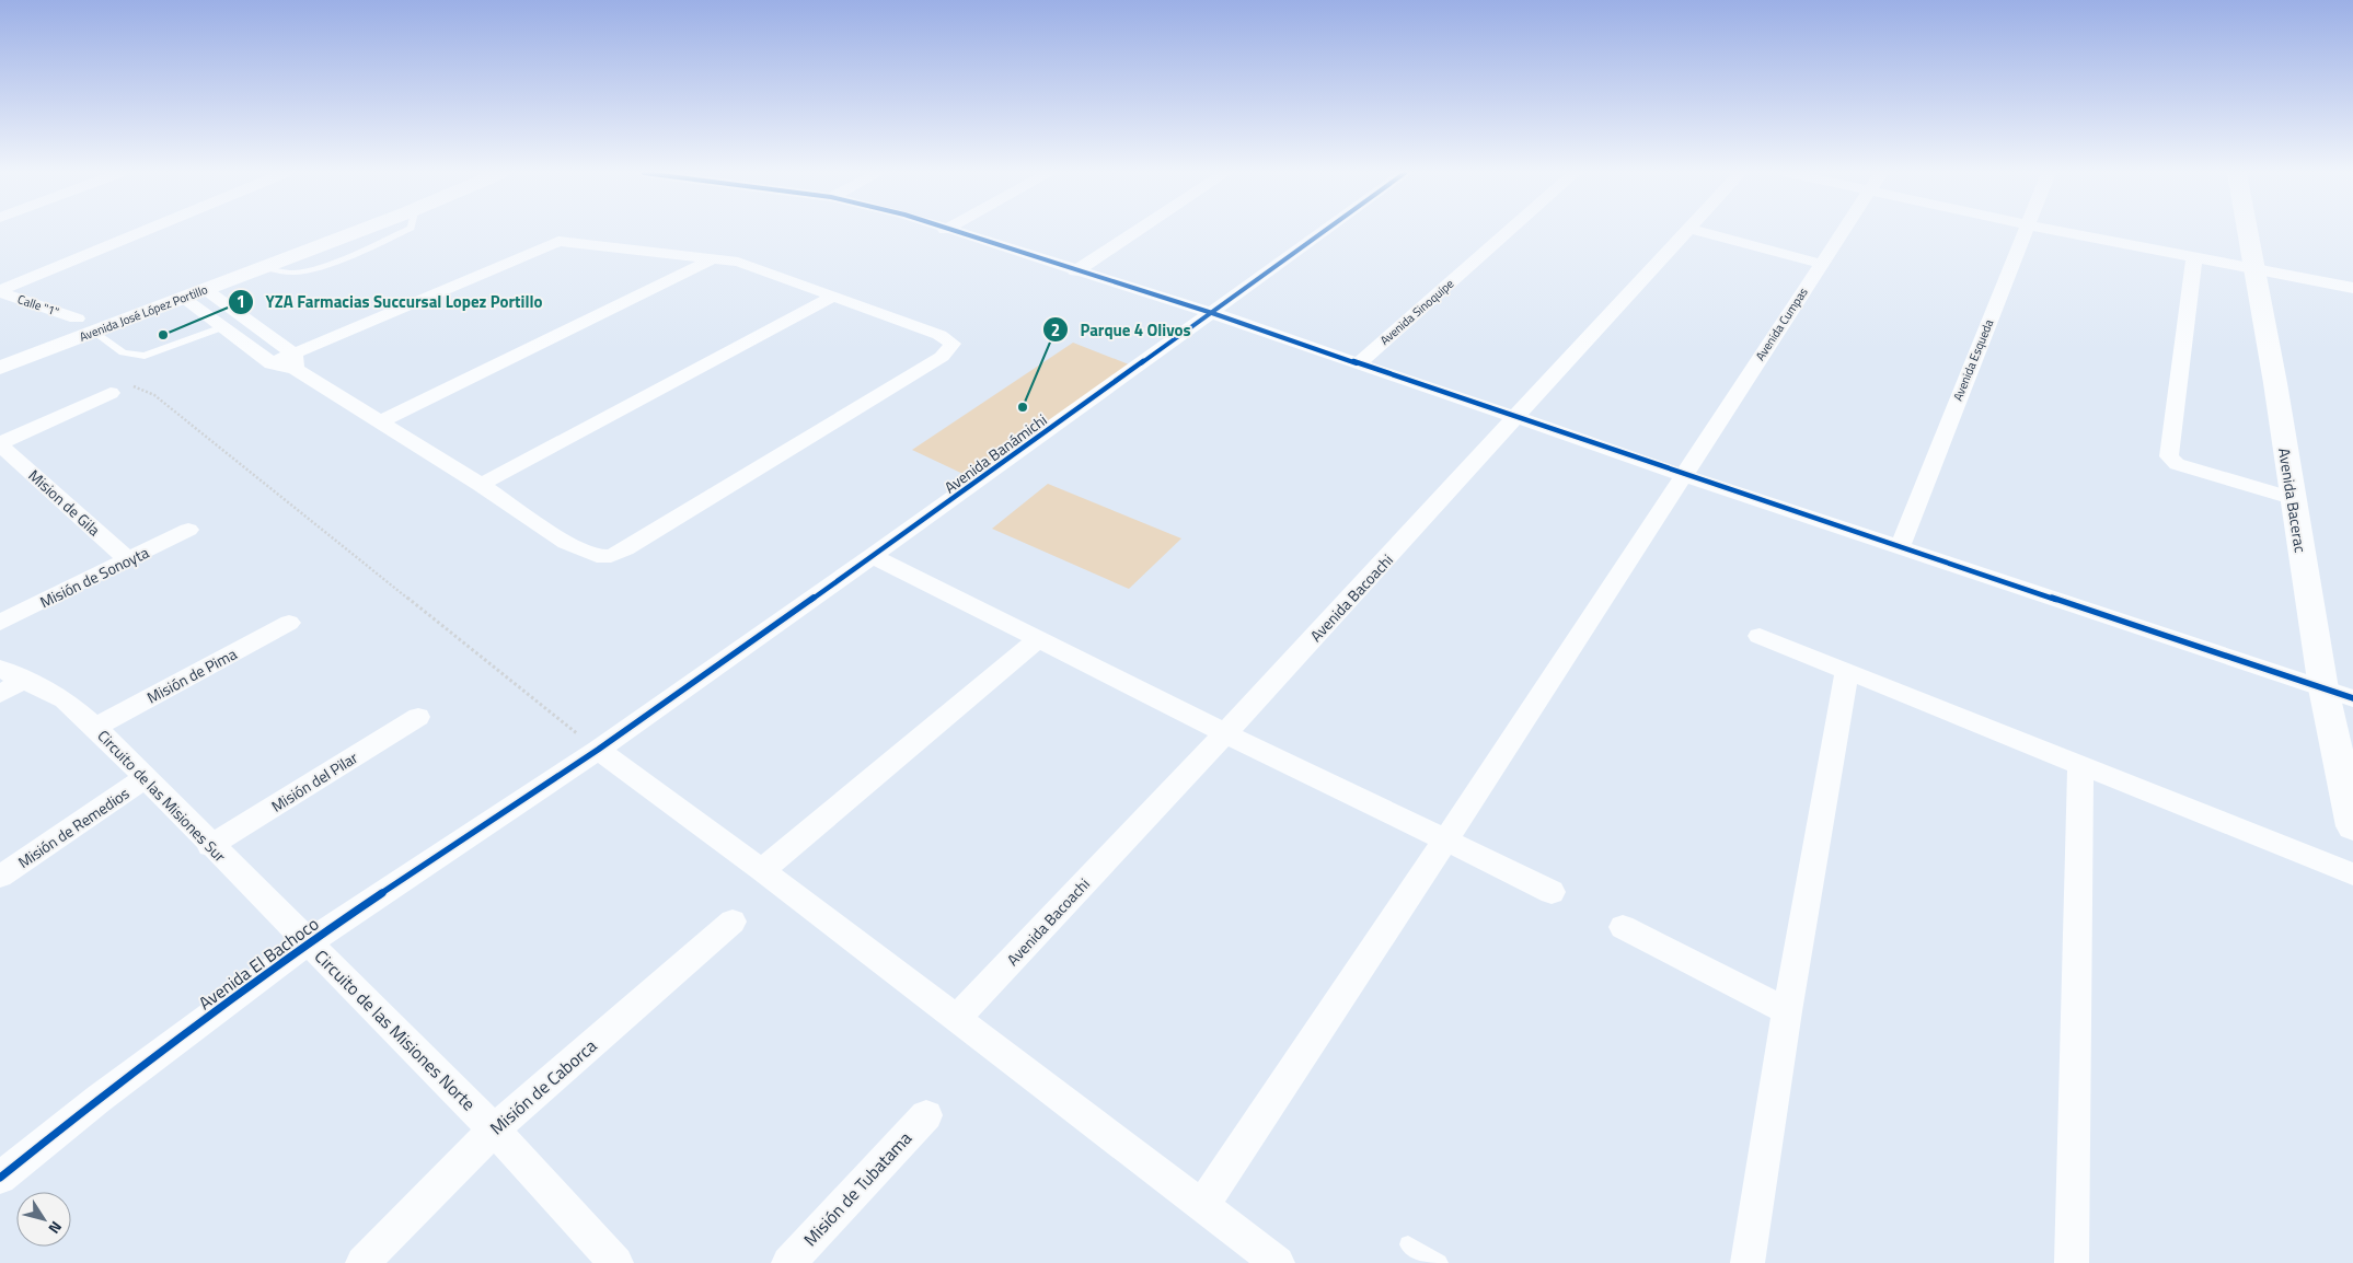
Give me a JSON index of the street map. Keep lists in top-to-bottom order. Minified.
{"streets":{"main road":["Avenida José López Portillo","Avenida Bacerac"],"street":["Calle \"1\"","Avenida Sinoquipe","Avenida Cumpas","Avenida Esqueda","Avenida Banámichi","Mision de Gila","Misión de Sonoyta","Avenida Bacoachi","Misión de Pima","Misión del Pilar","Circuito de las Misiones Sur","Misión de Remedios","Avenida El Bachoco","Circuito de las Misiones Norte","Misión de Caborca","Misión de Tubatama"]},"crossings":[["Calle \"1\"","Avenida José López Portillo"],["Avenida Banámichi","Avenida El Bachoco"],["Mision de Gila","Misión de Sonoyta"],["Misión de Pima","Circuito de las Misiones Sur"],["Misión del Pilar","Circuito de las Misiones Sur"],["Circuito de las Misiones Sur","Misión de Remedios"],["Circuito de las Misiones Sur","Avenida El Bachoco"],["Circuito de las Misiones Sur","Circuito de las Misiones Norte"],["Avenida El Bachoco","Circuito de las Misiones Norte"],["Circuito de las Misiones Norte","Misión de Caborca"]],"places":["YZA Farmacias Succursal Lopez Portillo","Parque 4 Olivos"],"north":"bottom right"}
